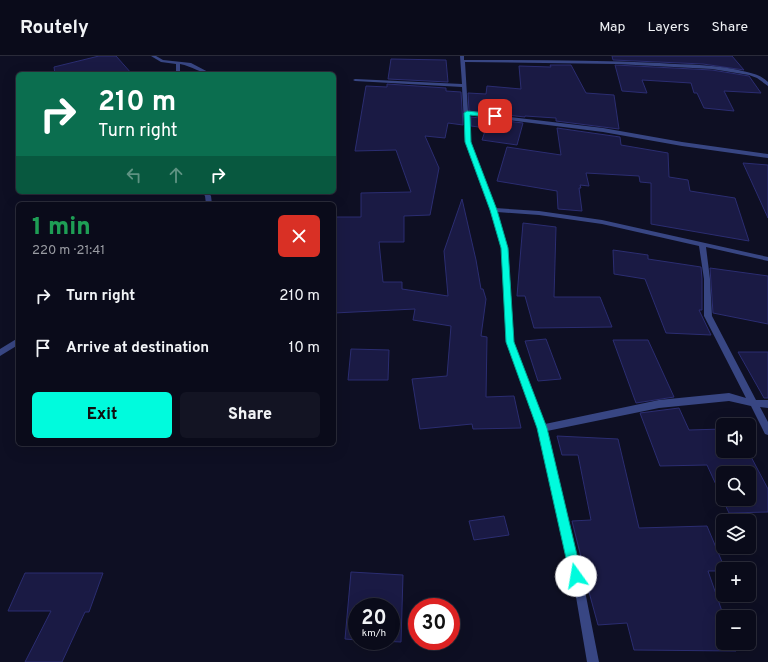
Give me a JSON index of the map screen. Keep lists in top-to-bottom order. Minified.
{"page":{"header":"Routely","nav":["Map","Layers","Share"],"turn":["210 m","Turn right"],"heading":["1 min","220 m · 21:41"],"list":[{"name":"Turn right","value":"210 m"},{"name":"Arrive at destination","value":"10 m"}],"buttons":["Exit","Share"],"map_buttons":["+","−"],"speed":"20 km/h","limit":"30"}}
